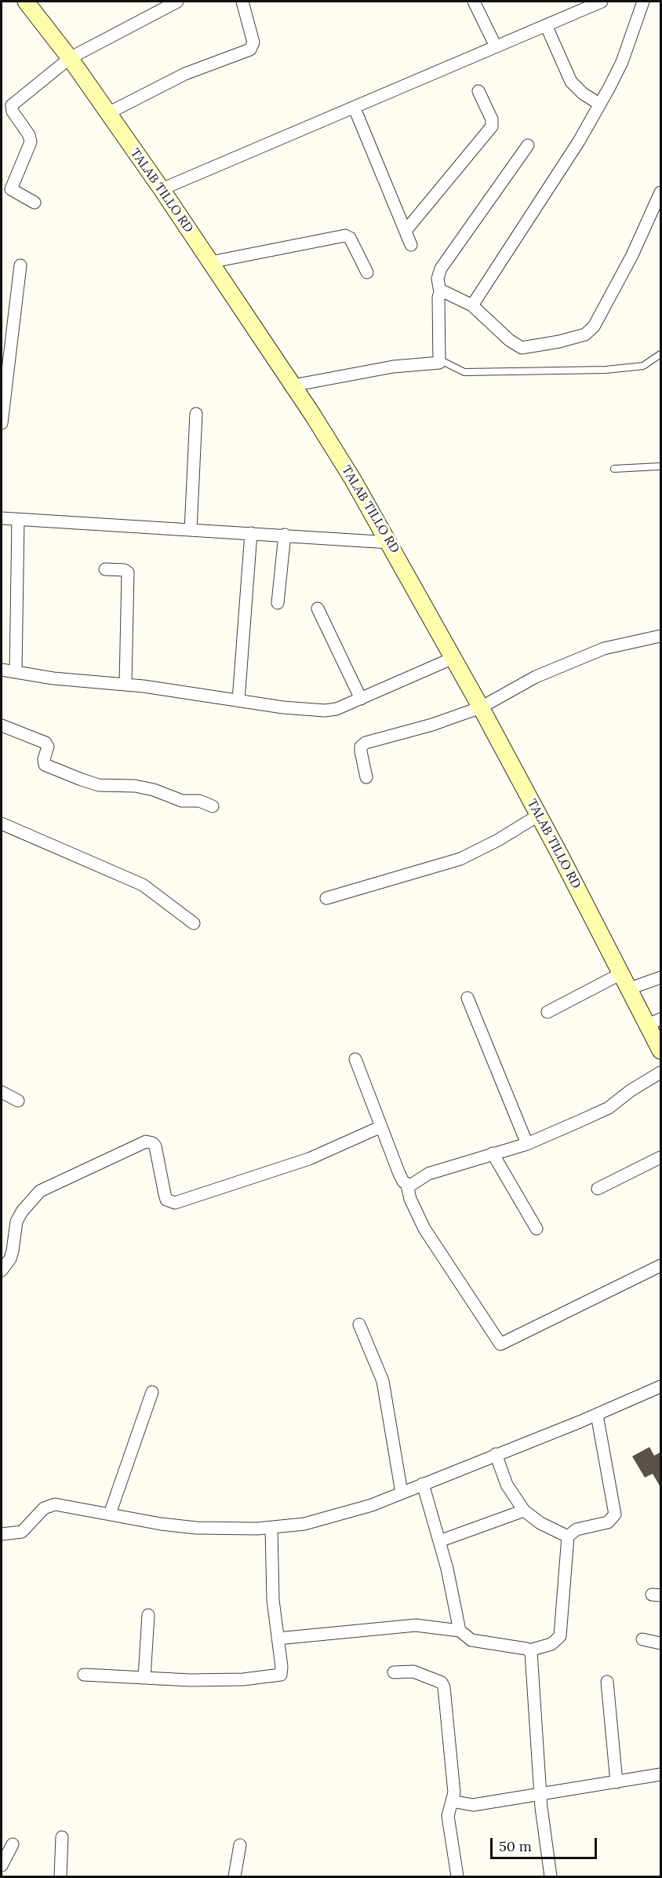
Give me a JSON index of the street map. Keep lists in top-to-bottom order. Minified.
{"streets":{"main road":["TALAB TILLO RD"]},"scale_bar":"50 m"}
